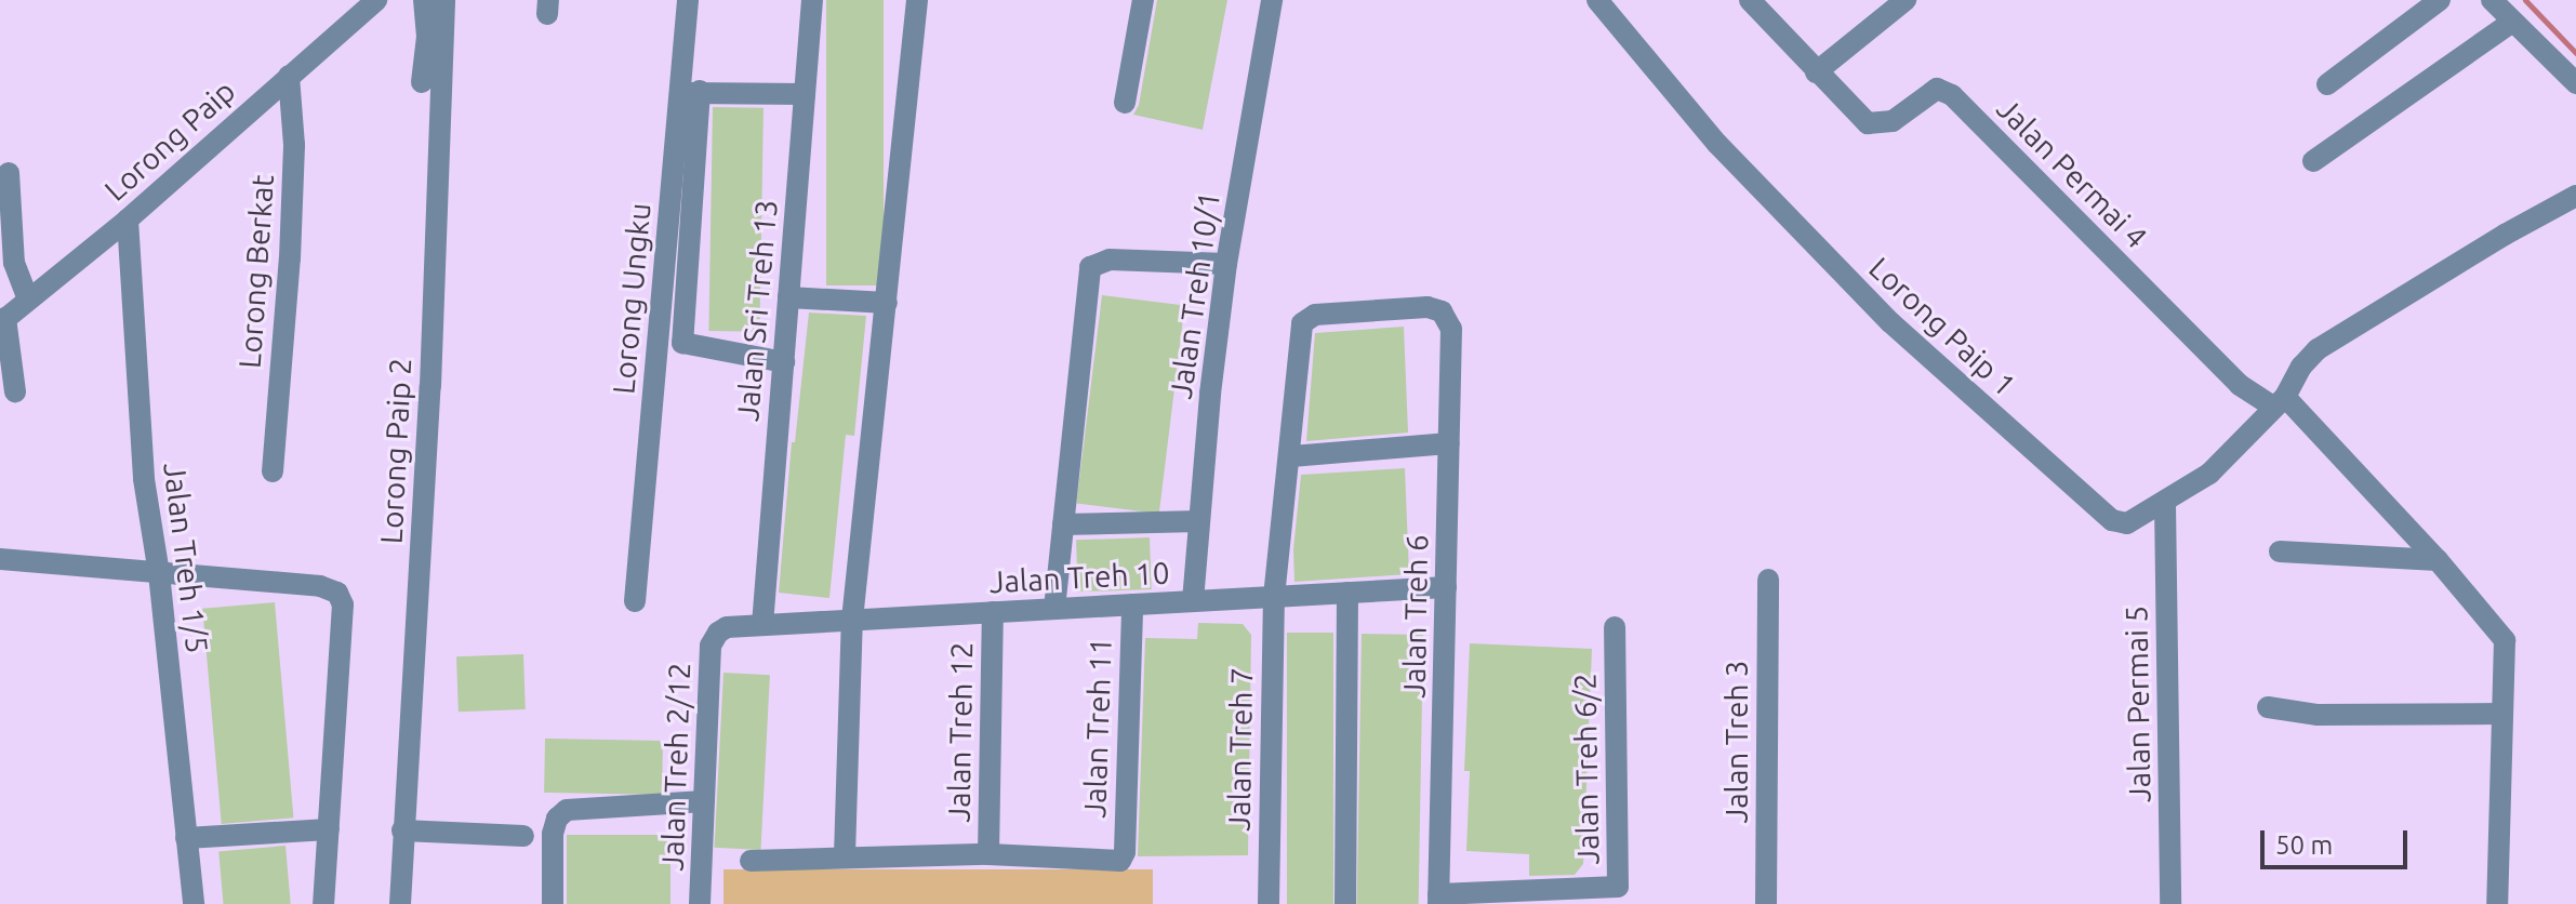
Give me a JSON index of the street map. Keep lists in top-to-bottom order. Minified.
{"streets":{"street":["Lorong Paip","Jalan Permai 4","Lorong Berkat","Jalan Treh 10/1","Lorong Ungku","Jalan Sri Treh 13","Lorong Paip 1","Lorong Paip 2","Jalan Treh 1/5","Jalan Treh 10","Jalan Treh 6","Jalan Permai 5","Jalan Treh 11","Jalan Treh 12","Jalan Treh 3","Jalan Treh 7","Jalan Treh 2/12","Jalan Treh 6/2"]},"crossings":[["Lorong Paip","Lorong Berkat"],["Lorong Paip","Jalan Treh 1/5"],["Jalan Permai 4","Lorong Paip 1"],["Jalan Treh 10/1","Jalan Treh 10"],["Jalan Sri Treh 13","Jalan Treh 10"],["Lorong Paip 1","Jalan Permai 5"],["Jalan Treh 10","Jalan Treh 6"],["Jalan Treh 10","Jalan Treh 11"],["Jalan Treh 10","Jalan Treh 12"],["Jalan Treh 10","Jalan Treh 7"],["Jalan Treh 10","Jalan Treh 2/12"],["Jalan Treh 6","Jalan Treh 7"],["Jalan Treh 6","Jalan Treh 6/2"],["Jalan Treh 11","Jalan Treh 12"]],"scale_bar":"50 m"}
